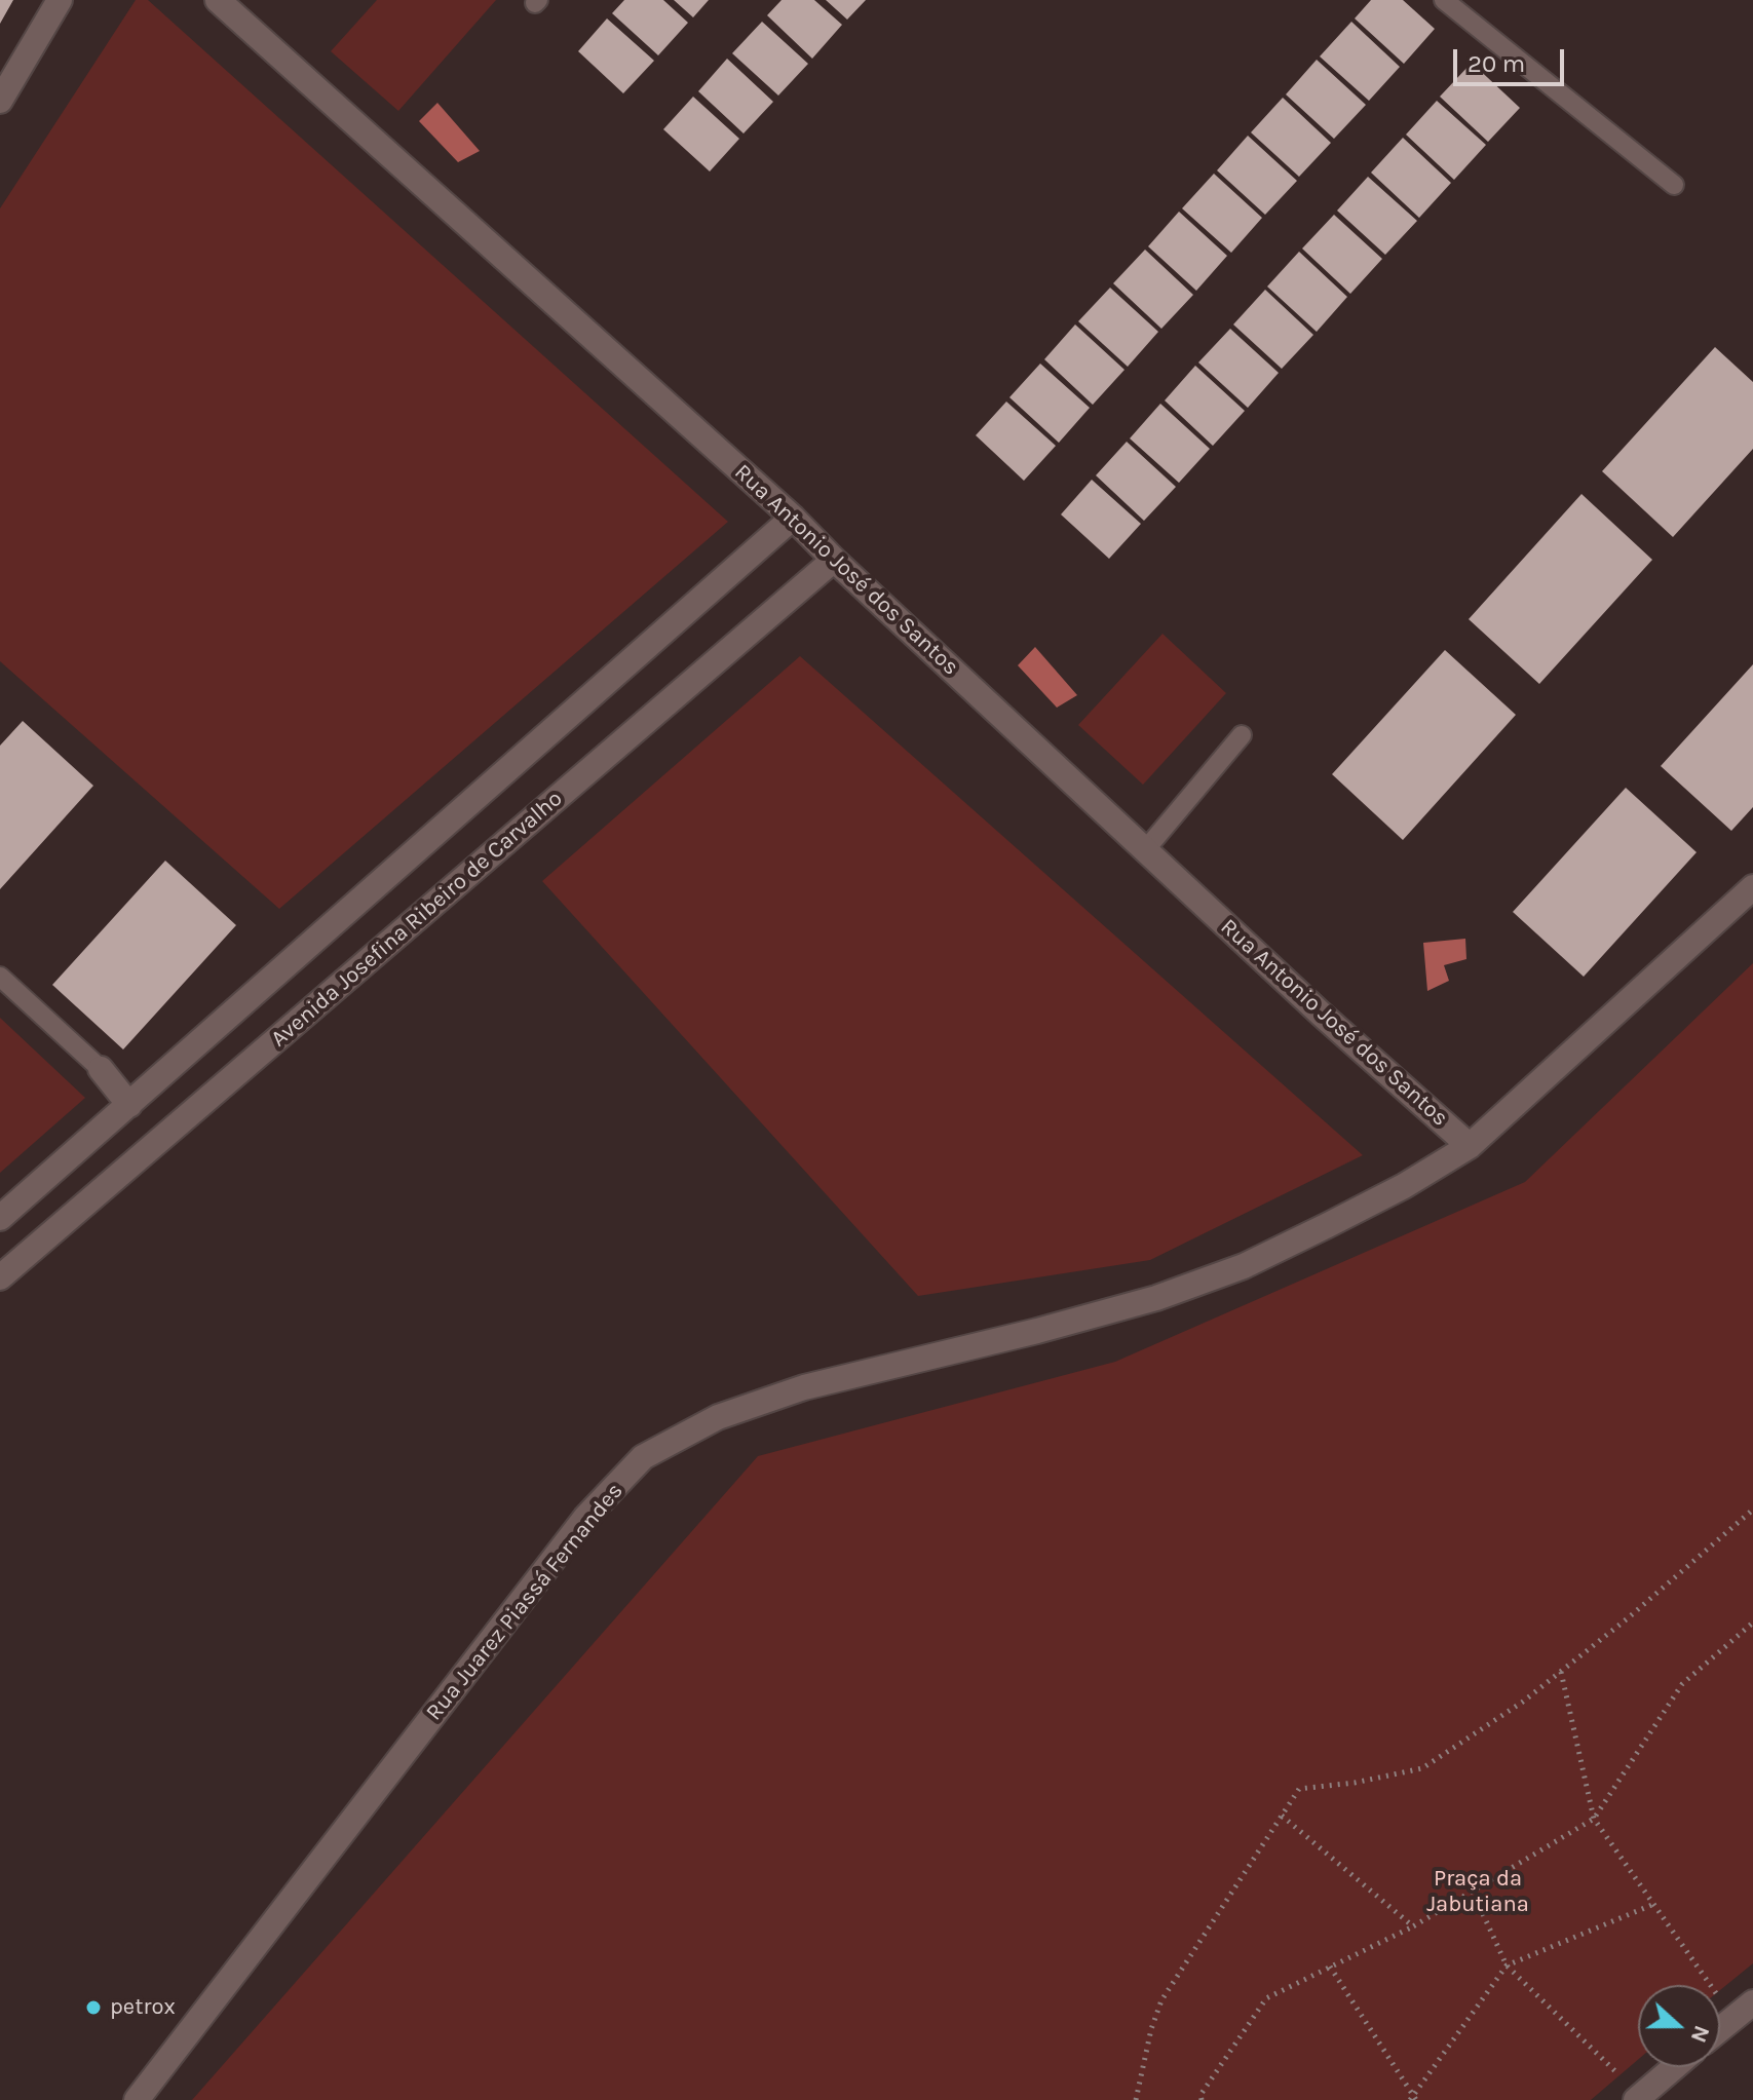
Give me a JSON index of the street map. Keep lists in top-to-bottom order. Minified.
{"streets":{"street":["Rua Antonio José dos Santos","Avenida Josefina Ribeiro de Carvalho","Rua Juarez Piassá Fernandes"]},"crossings":[["Rua Antonio José dos Santos","Avenida Josefina Ribeiro de Carvalho"],["Rua Antonio José dos Santos","Rua Juarez Piassá Fernandes"]],"parks":["Praça da Jabutiana"],"places":["petrox"],"scale_bar":"20 m","north":"right"}
